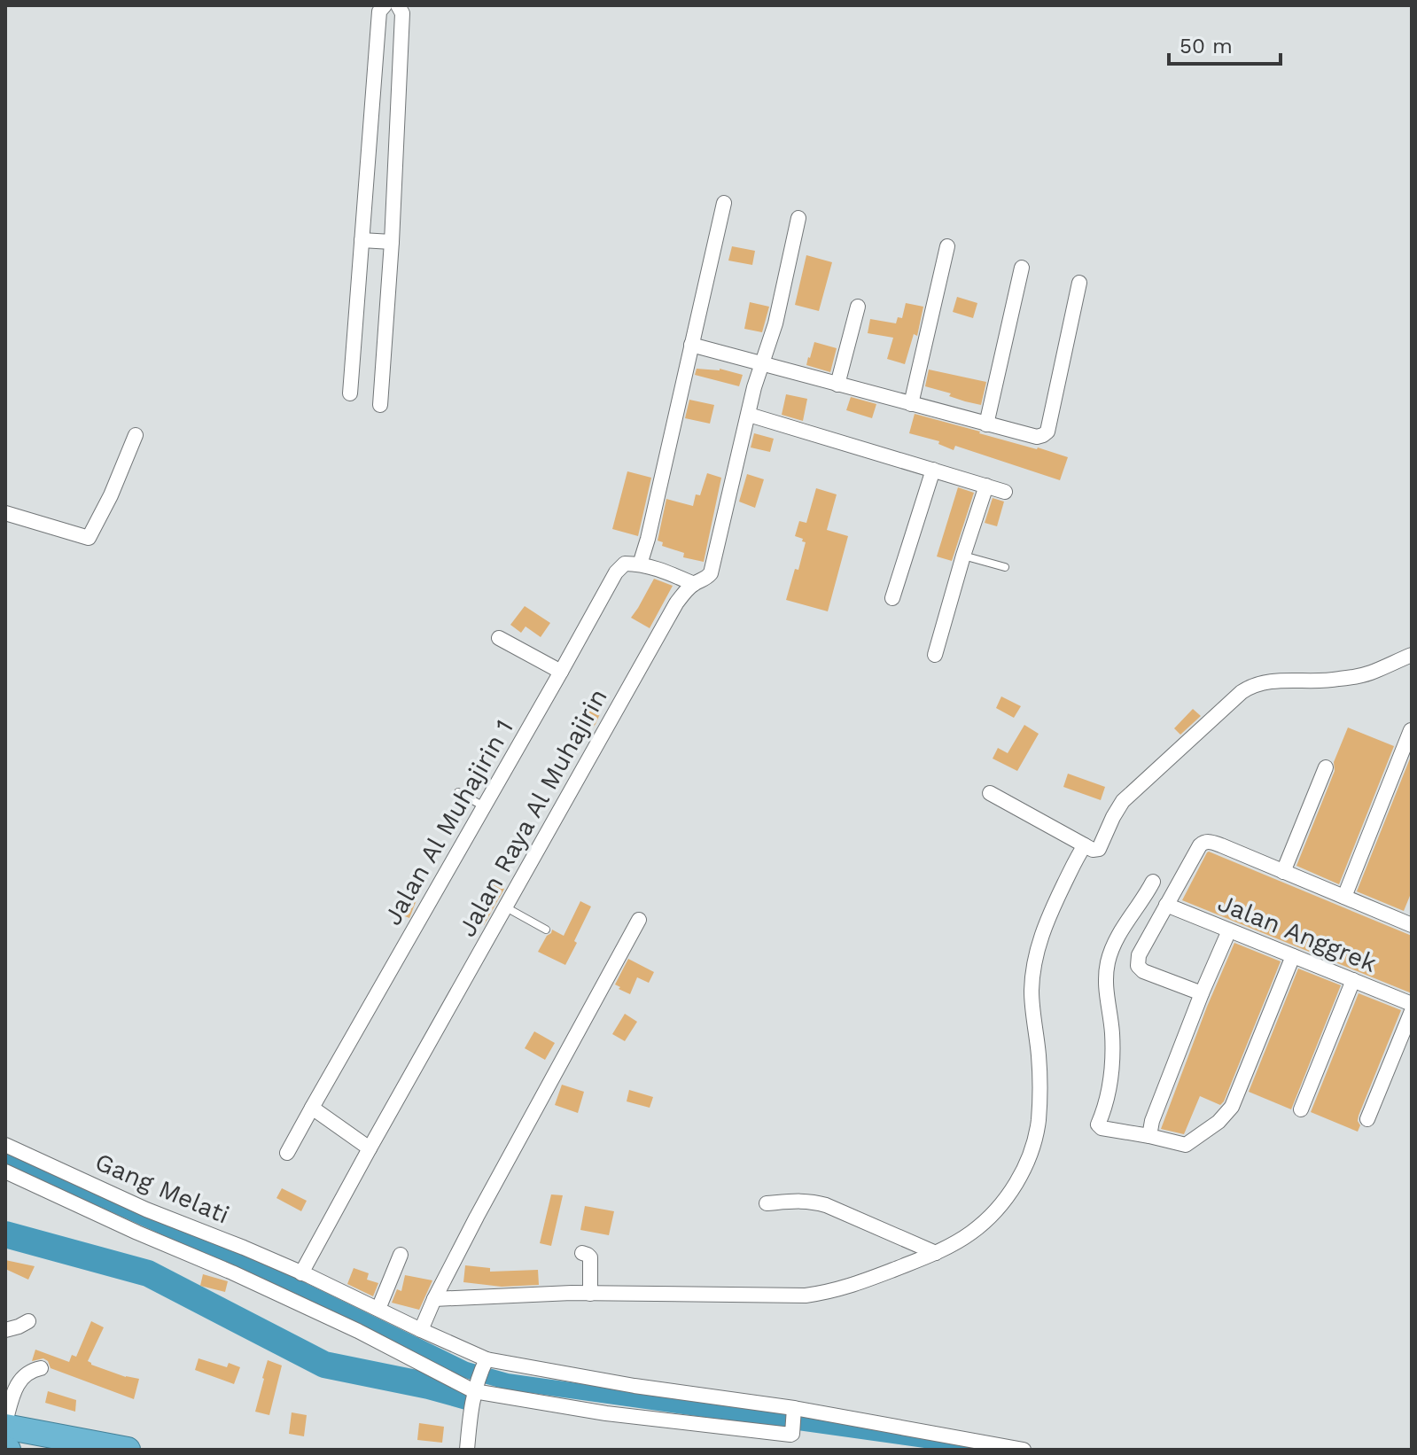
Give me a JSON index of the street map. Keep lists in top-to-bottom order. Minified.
{"streets":{"street":["Jalan Raya Al Muhajirin","Jalan Al Muhajirin 1","Jalan Anggrek","Gang Melati"]},"crossings":[["Jalan Raya Al Muhajirin","Gang Melati"]],"scale_bar":"50 m"}
